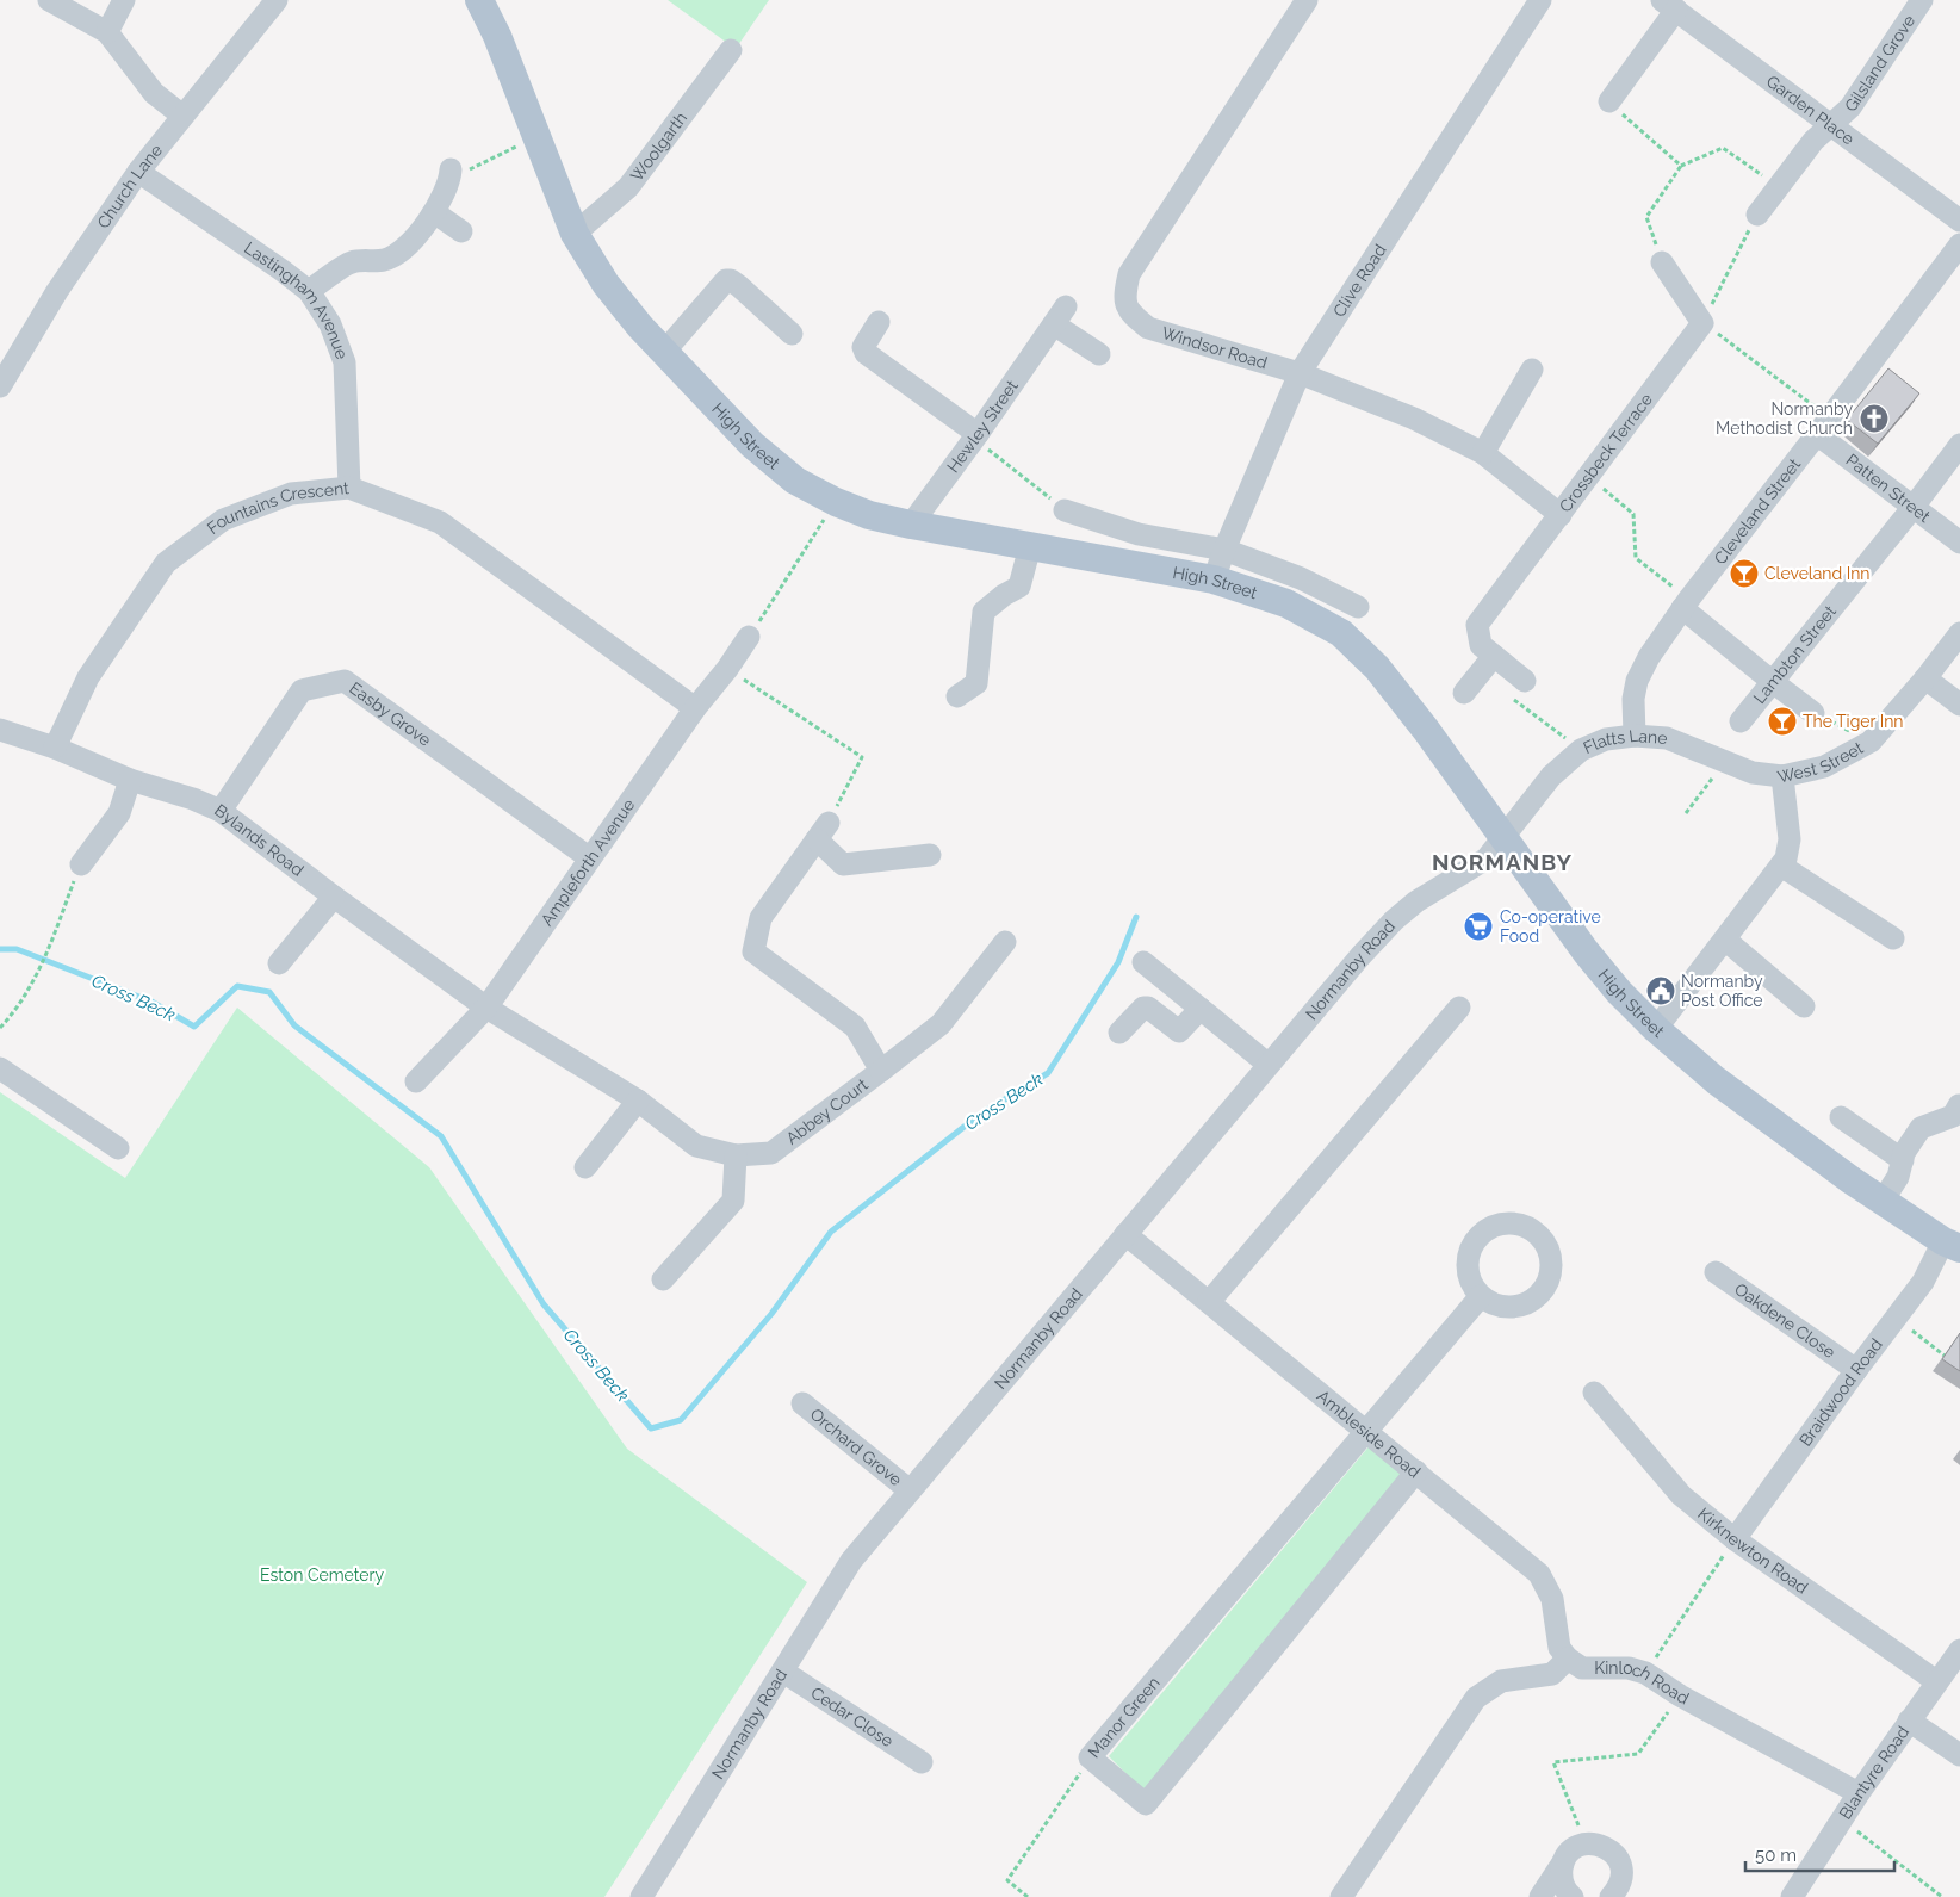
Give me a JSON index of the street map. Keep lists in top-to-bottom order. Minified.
{"streets":{"main road":["High Street"],"street":["Gilsland Grove","Garden Place","Woolgarth","Church Lane","Clive Road","Lastingham Avenue","Windsor Road","Hewley Street","Crossbeck Terrace","Patten Street","Cleveland Street","Fountains Crescent","Lambton Street","Easby Grove","Flatts Lane","West Street","Bylands Road","Ampleforth Avenue","Normanby Road","Abbey Court","Oakdene Close","Braidwood Road","Ambleside Road","Orchard Grove","Kirknewton Road","Kinloch Road","Cedar Close","Manor Green","Blantyre Road"]},"crossings":[["Gilsland Grove","Garden Place"],["Woolgarth","High Street"],["Church Lane","Lastingham Avenue"],["Clive Road","Windsor Road"],["Clive Road","High Street"],["Lastingham Avenue","Fountains Crescent"],["Windsor Road","Crossbeck Terrace"],["Hewley Street","High Street"],["High Street","Flatts Lane"],["High Street","West Street"],["High Street","Normanby Road"],["High Street","Braidwood Road"],["Patten Street","Cleveland Street"],["Patten Street","Lambton Street"],["Cleveland Street","Flatts Lane"],["Fountains Crescent","Bylands Road"],["Fountains Crescent","Ampleforth Avenue"],["Easby Grove","Bylands Road"],["Easby Grove","Ampleforth Avenue"],["Flatts Lane","West Street"],["Flatts Lane","Normanby Road"],["Bylands Road","Ampleforth Avenue"],["Bylands Road","Abbey Court"],["Ampleforth Avenue","Abbey Court"],["Normanby Road","Ambleside Road"],["Normanby Road","Orchard Grove"],["Normanby Road","Cedar Close"],["Oakdene Close","Braidwood Road"],["Braidwood Road","Kirknewton Road"],["Ambleside Road","Kinloch Road"],["Ambleside Road","Manor Green"],["Kirknewton Road","Blantyre Road"],["Kinloch Road","Blantyre Road"]],"districts":["NORMANBY"],"water":["Cross Beck"],"parks":["Eston Cemetery"],"places":{"church":["Normanby Methodist Church"],"bar":["Cleveland Inn","The Tiger Inn"],"supermarket":["Co-operative Food"],"public building":["Normanby Post Office"]},"scale_bar":"50 m"}
